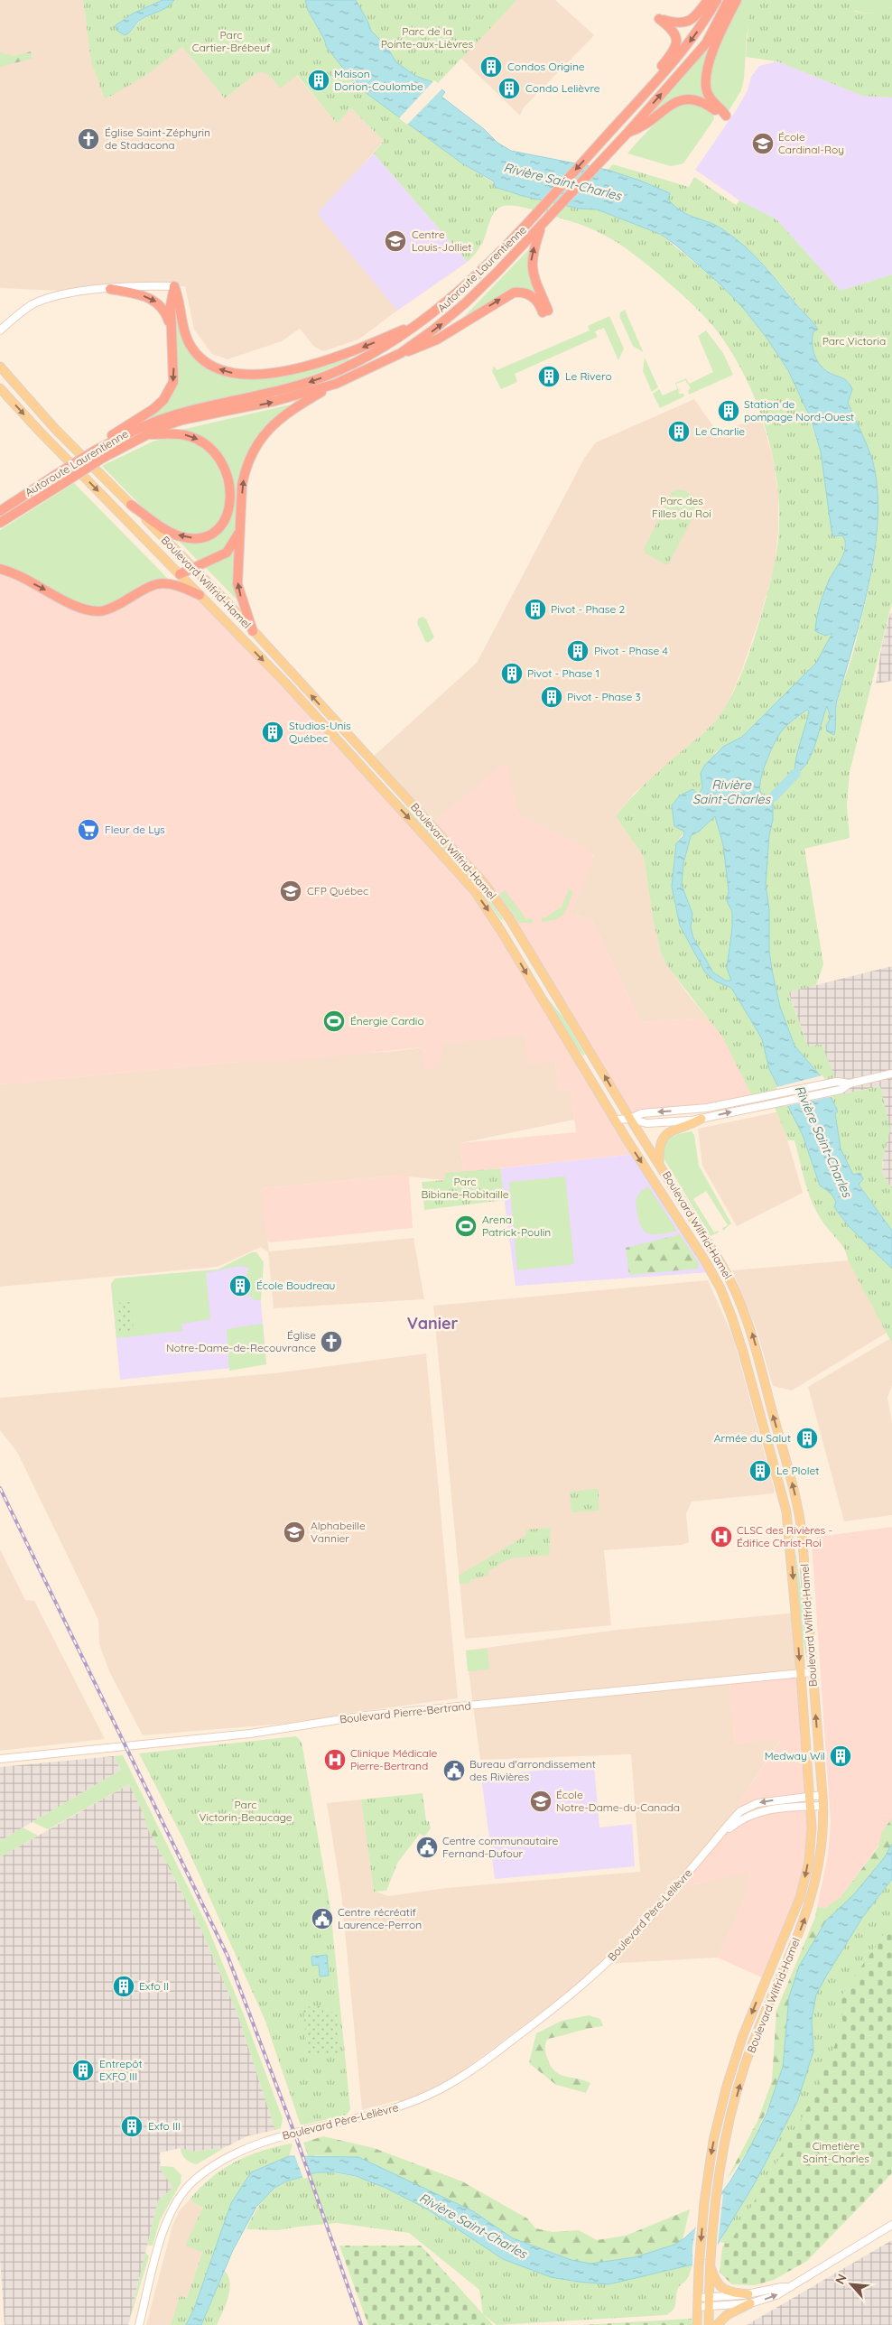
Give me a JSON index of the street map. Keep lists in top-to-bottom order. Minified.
{"streets":{"highway":["Autoroute Laurentienne"],"main road":["Boulevard Wilfrid-Hamel","Boulevard Pierre-Bertrand","Boulevard Père-Lelièvre"]},"crossings":[["Boulevard Wilfrid-Hamel","Boulevard Pierre-Bertrand"],["Boulevard Wilfrid-Hamel","Boulevard Père-Lelièvre"]],"districts":["Vanier"],"water":["Rivière Saint-Charles"],"parks":["Parc de la Pointe-aux-Lièvres","Parc Cartier-Brébeuf","Parc Victoria","Parc des Filles du Roi","Parc Bibiane-Robitaille","Parc Victorin-Beaucage","Cimetière Saint-Charles"],"places":{"building":["Condos Origine","Maison Dorion-Coulombe","Condo Lelièvre","Le Rivero","Station de pompage Nord-Ouest","Le Charlie","Pivot - Phase 2","Pivot - Phase 4","Pivot - Phase 1","Pivot - Phase 3","Studios-Unis Québec","École Boudreau","Armée du Salut","Le PIolet","Medway Wil","Exfo II","Entrepôt EXFO III","Exfo III"],"church":["Église Saint-Zéphyrin de Stadacona","Église Notre-Dame-de-Recouvrance"],"school or university":["École Cardinal-Roy","Centre Louis-Jolliet","CFP Québec","Alphabeille Vannier","École Notre-Dame-du-Canada"],"supermarket":["Fleur de Lys"],"sports":["Énergie Cardio","Arena Patrick-Poulin"],"hospital":["CLSC des Rivières - Édifice Christ-Roi","Clinique Médicale Pierre-Bertrand"],"public building":["Bureau d'arrondissement des Rivières","Centre communautaire Fernand-Dufour","Centre récréatif Laurence-Perron"]},"north":"top left"}
